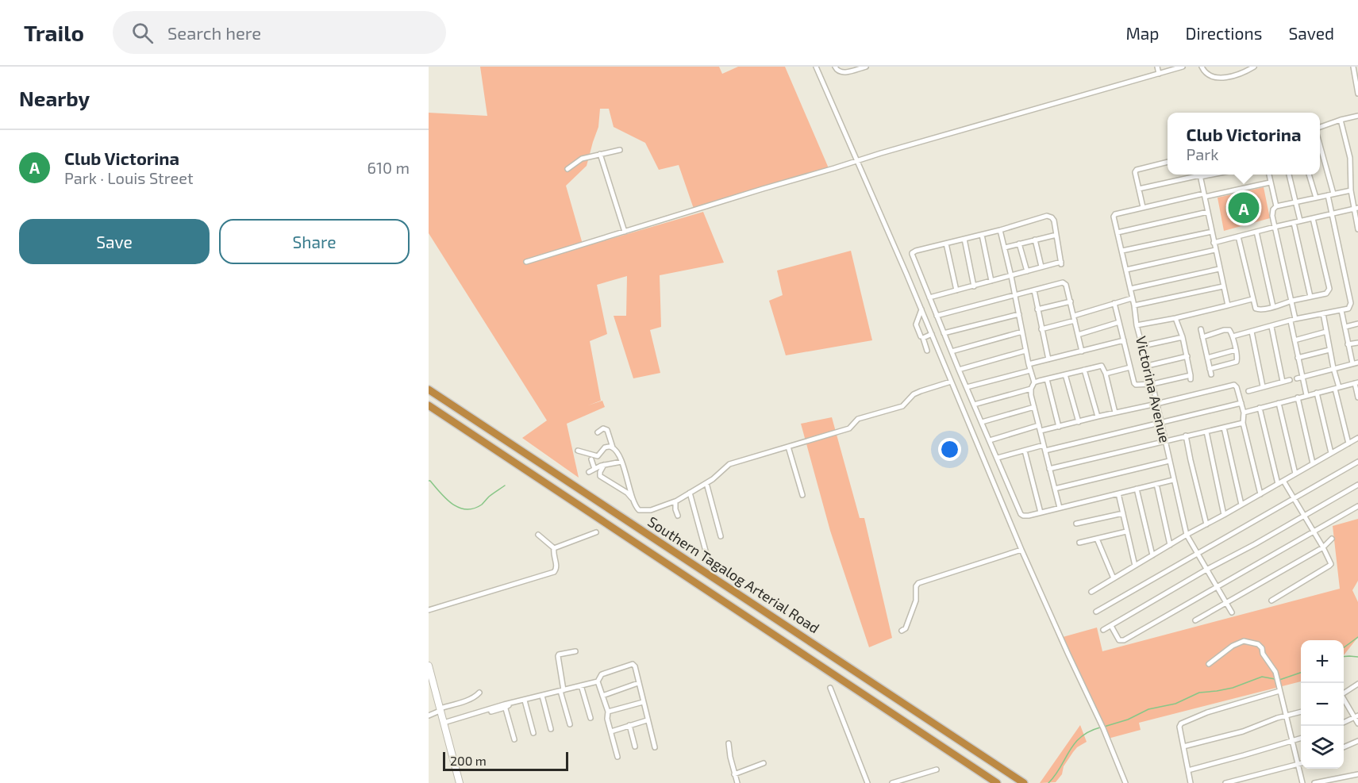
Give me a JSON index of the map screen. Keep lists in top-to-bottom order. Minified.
{"streets":{"highway":["Southern Tagalog Arterial Road"],"street":["Victorina Avenue"]},"scale_bar":"200 m","page":{"header":"Trailo","search":"Search here","nav":["Map","Directions","Saved"],"heading":"Nearby","popup":["Club Victorina","Park"],"list":[{"mark":"A","name":"Club Victorina","note":"Park · Louis Street","value":"610 m"}],"pins":"A","buttons":["Save","Share"],"map_buttons":["+","−"],"scale":"200 m"}}
